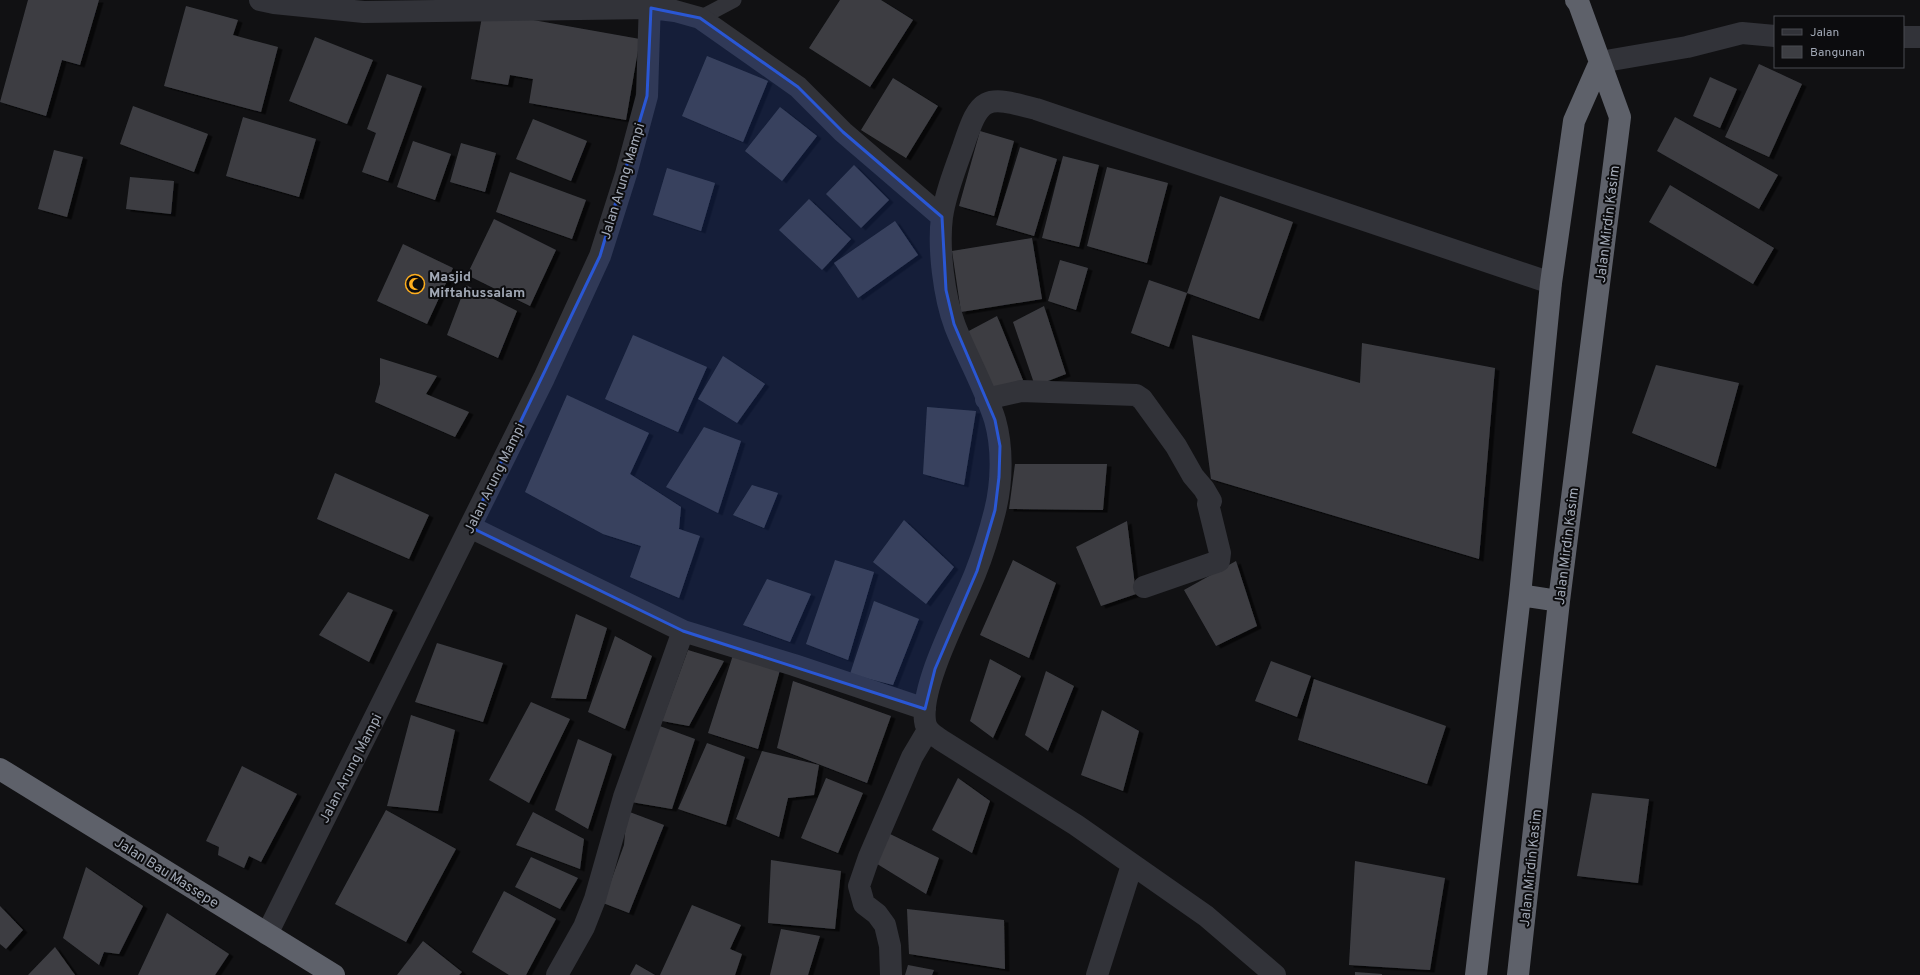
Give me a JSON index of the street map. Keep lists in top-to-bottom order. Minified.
{"streets":{"highway":["Jalan Mirdin Kasim","Jalan Bau Massepe"],"street":["Jalan Arung Mampi"]},"crossings":[["Jalan Arung Mampi","Jalan Bau Massepe"]],"places":{"mosque":["Masjid Miftahussalam"]},"legend":["Jalan","Bangunan"]}
